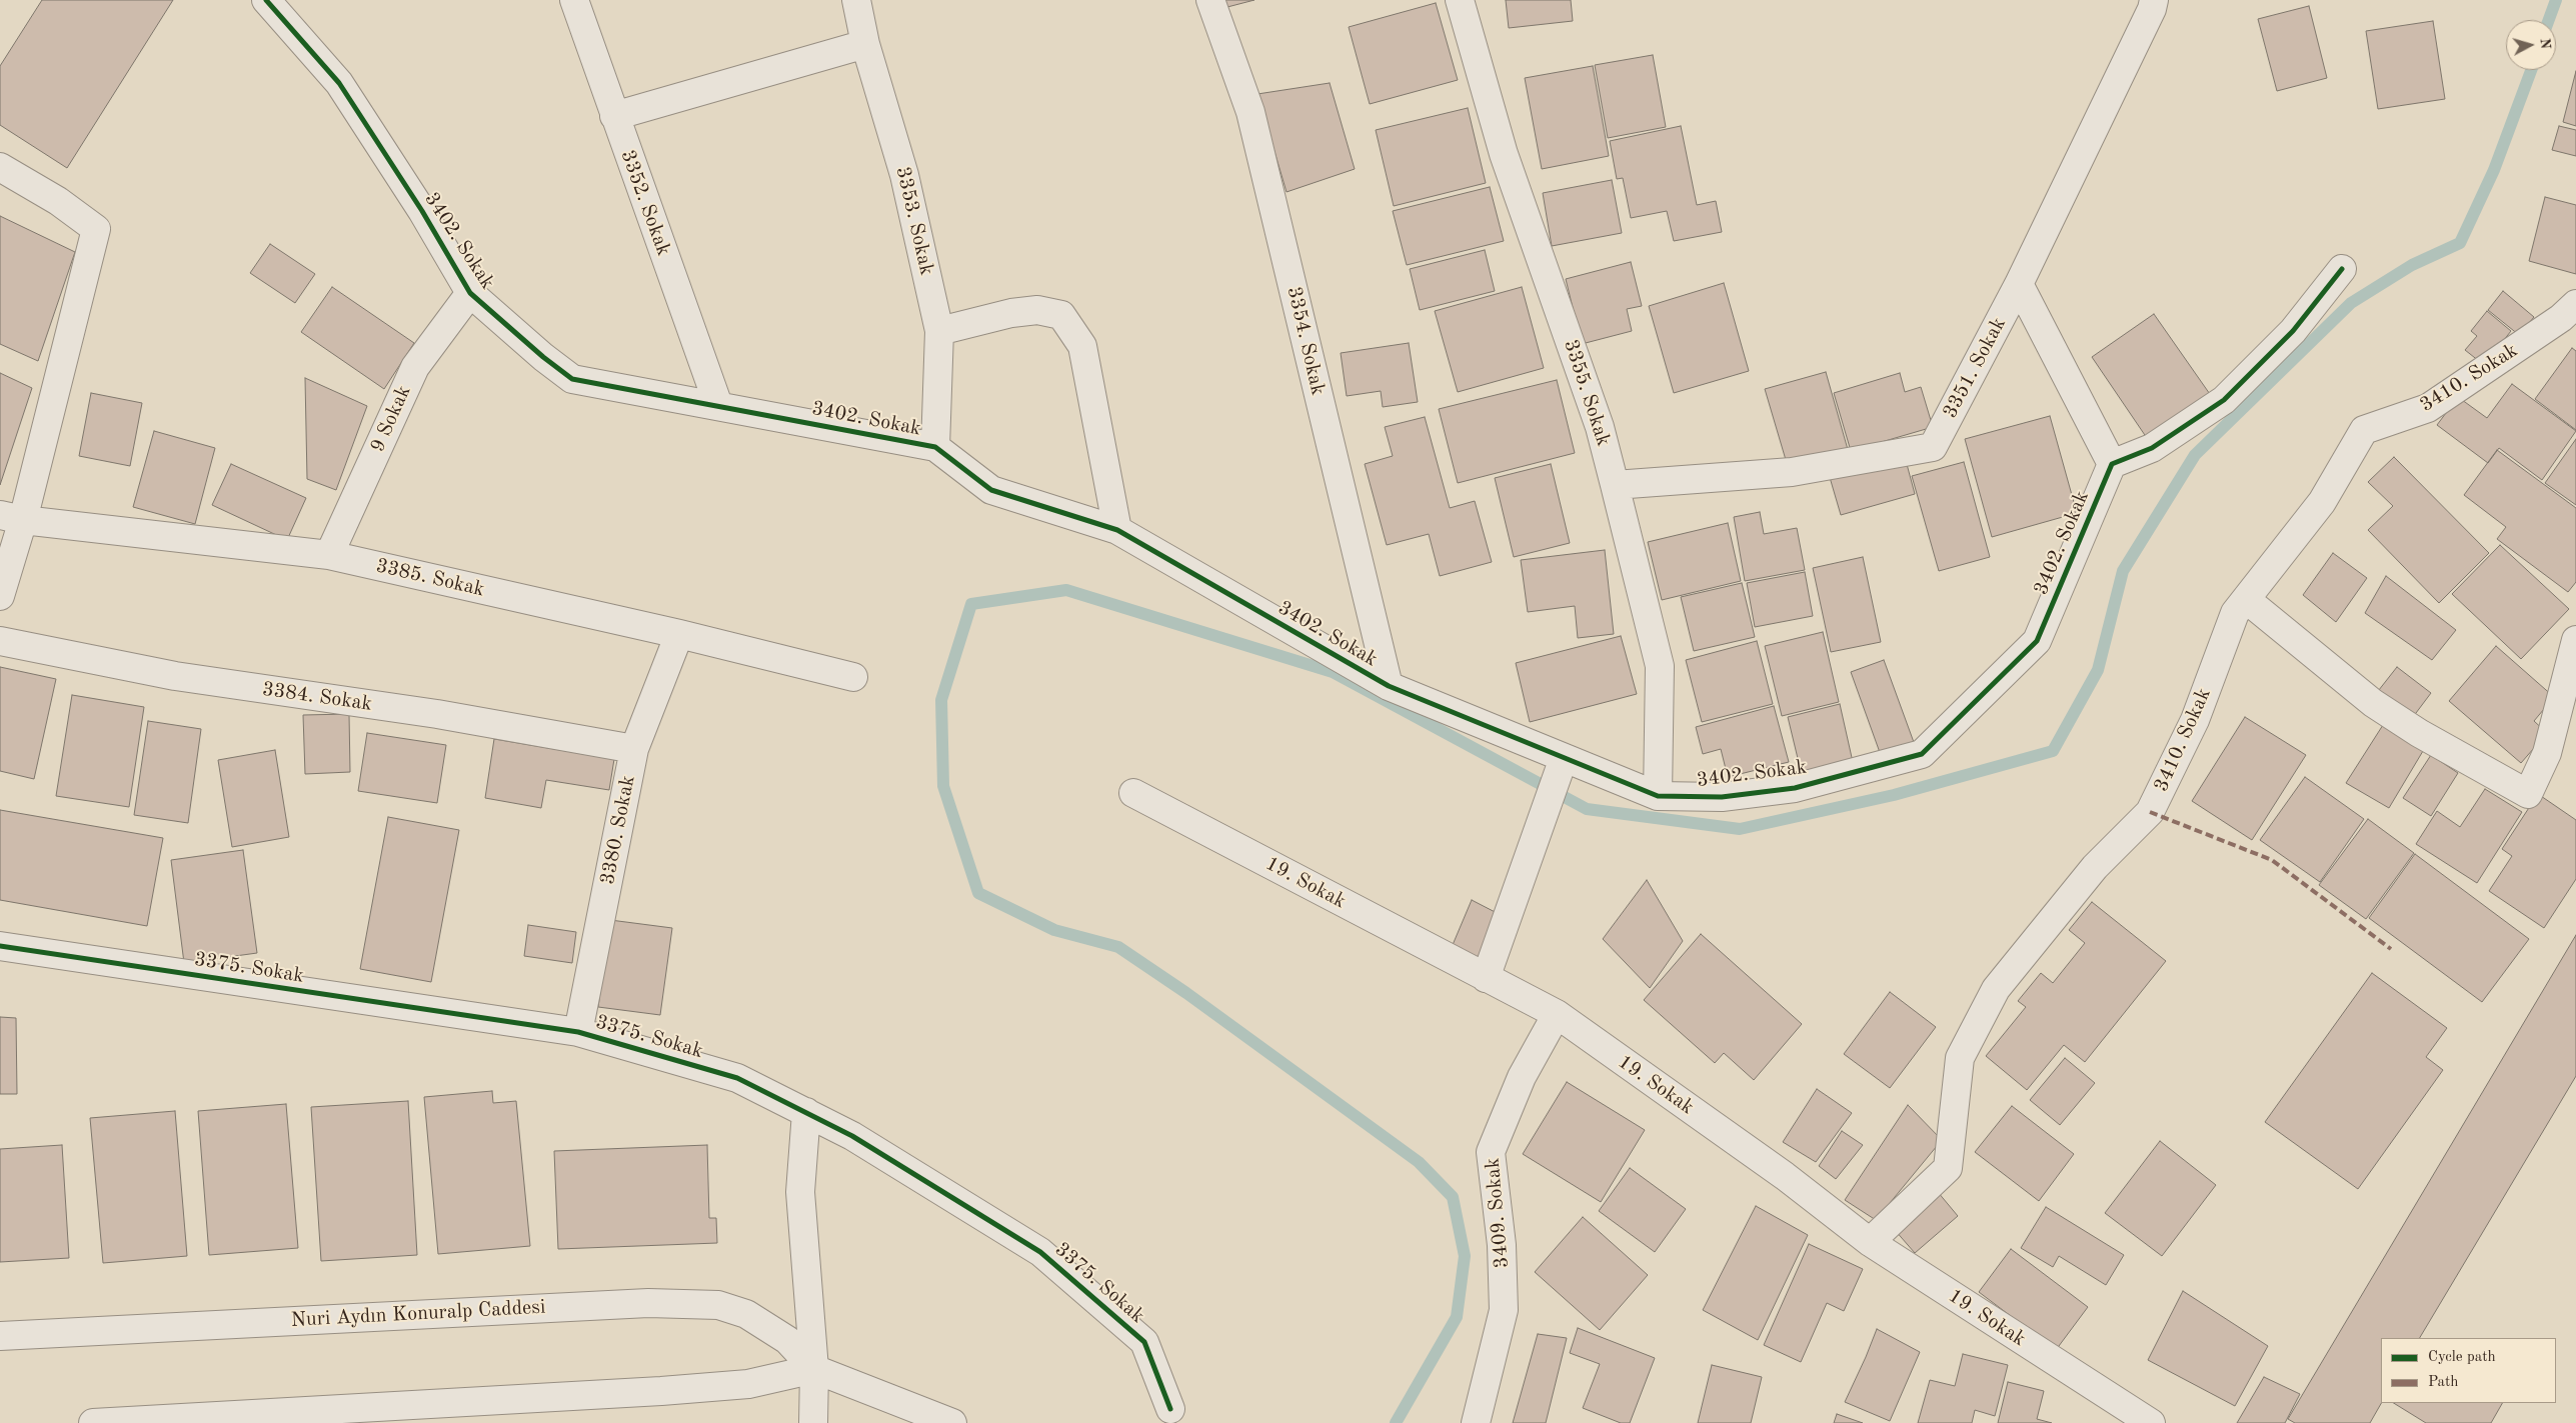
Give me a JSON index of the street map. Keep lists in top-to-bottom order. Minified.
{"streets":{"street":["3352. Sokak","3353. Sokak","3402. Sokak","3354. Sokak","3351. Sokak","3410. Sokak","3355. Sokak","9 Sokak","3385. Sokak","3384. Sokak","3380. Sokak","19. Sokak","3375. Sokak","3409. Sokak","Nuri Aydın Konuralp Caddesi"]},"crossings":[["3352. Sokak","3402. Sokak"],["3353. Sokak","3402. Sokak"],["3402. Sokak","3354. Sokak"],["3402. Sokak","3355. Sokak"],["3402. Sokak","9 Sokak"],["3351. Sokak","3355. Sokak"],["3410. Sokak","19. Sokak"],["9 Sokak","3385. Sokak"],["3385. Sokak","3380. Sokak"],["3384. Sokak","3380. Sokak"],["3380. Sokak","3375. Sokak"],["19. Sokak","3409. Sokak"]],"legend":["Cycle path","Path"],"north":"right"}
